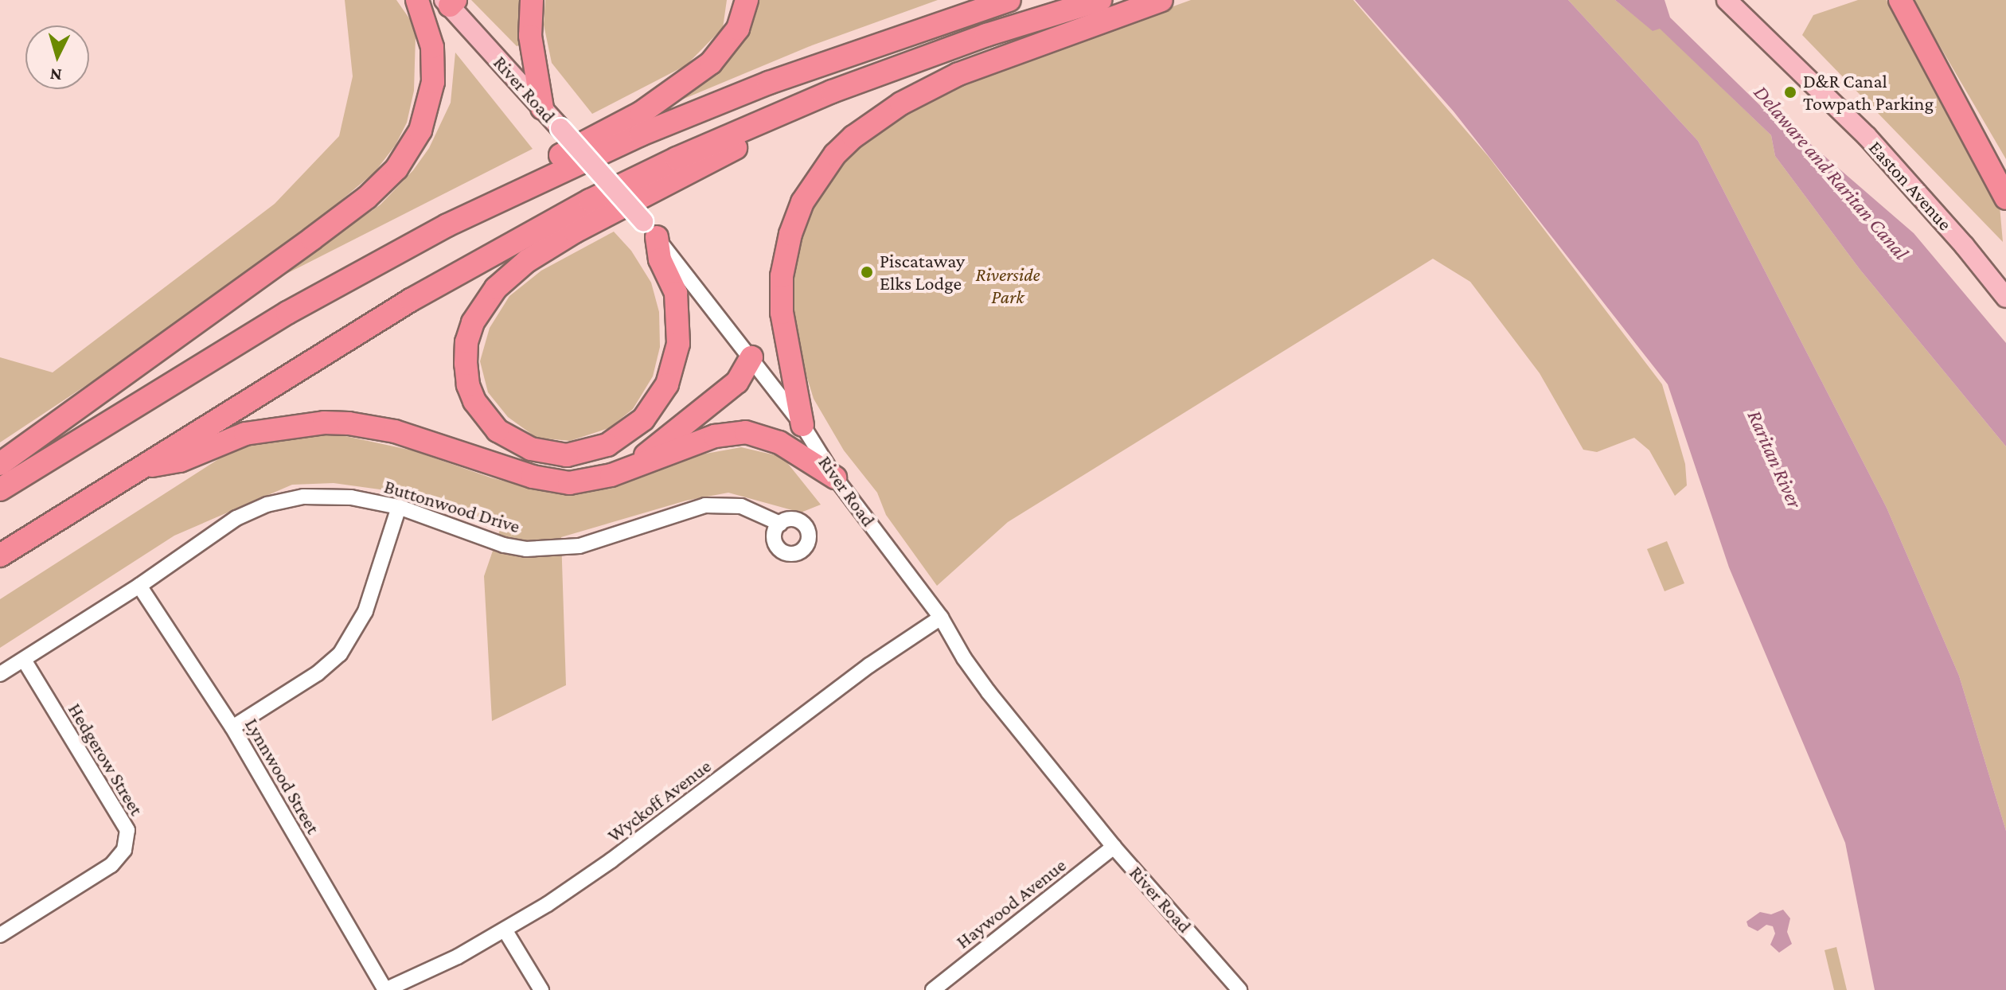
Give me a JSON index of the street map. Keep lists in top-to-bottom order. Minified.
{"streets":{"main road":["River Road","Easton Avenue"],"street":["Buttonwood Drive","Hedgerow Street","Lynnwood Street","Wyckoff Avenue","Haywood Avenue"]},"crossings":[["River Road","Wyckoff Avenue"],["River Road","Haywood Avenue"],["Buttonwood Drive","Hedgerow Street"],["Buttonwood Drive","Lynnwood Street"],["Lynnwood Street","Wyckoff Avenue"]],"water":["Delaware and Raritan Canal","Raritan River"],"parks":["Riverside Park"],"places":["D&R Canal Towpath Parking","Piscataway Elks Lodge"],"north":"bottom"}
